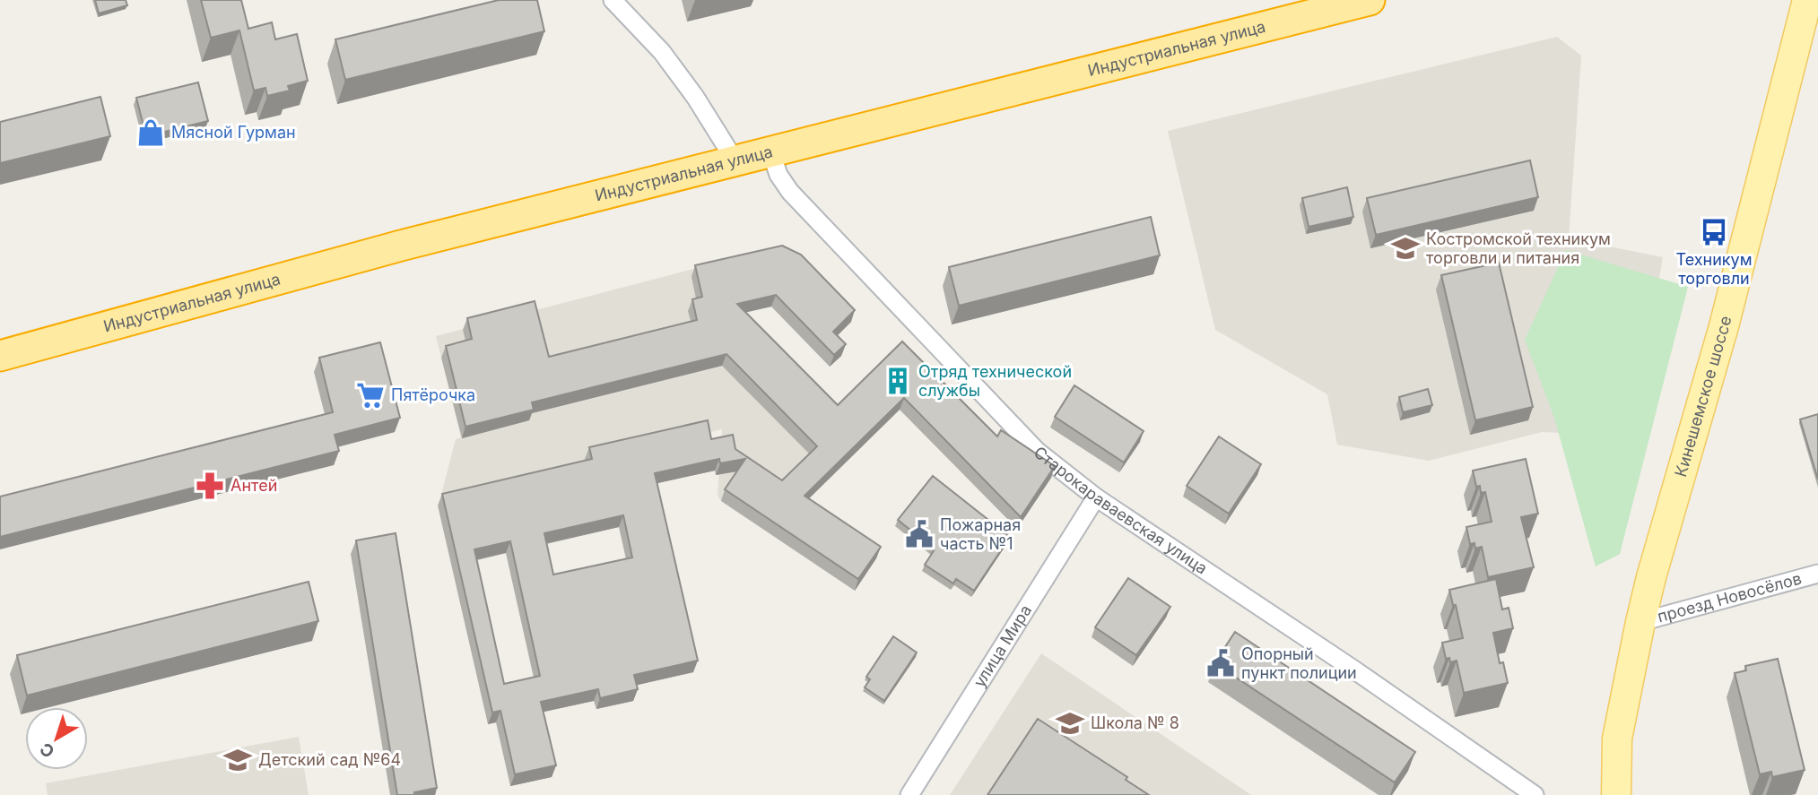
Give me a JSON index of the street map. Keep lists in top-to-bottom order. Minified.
{"streets":{"highway":["Индустриальная улица"],"main road":["Кинешемское шоссе"],"street":["Старокараваевская улица","проезд Новосёлов","улица Мира"]},"crossings":[["Индустриальная улица","Старокараваевская улица"],["Кинешемское шоссе","проезд Новосёлов"],["Старокараваевская улица","улица Мира"]],"places":{"shop":["Мясной Гурман"],"bus stop":["Техникум торговли"],"school or university":["Костромской техникум торговли и питания","Школа № 8","Детский сад №64"],"building":["Отряд технической службы"],"supermarket":["Пятёрочка"],"pharmacy":["Антей"],"public building":["Пожарная часть №1","Опорный пункт полиции"]},"north":"bottom left"}
